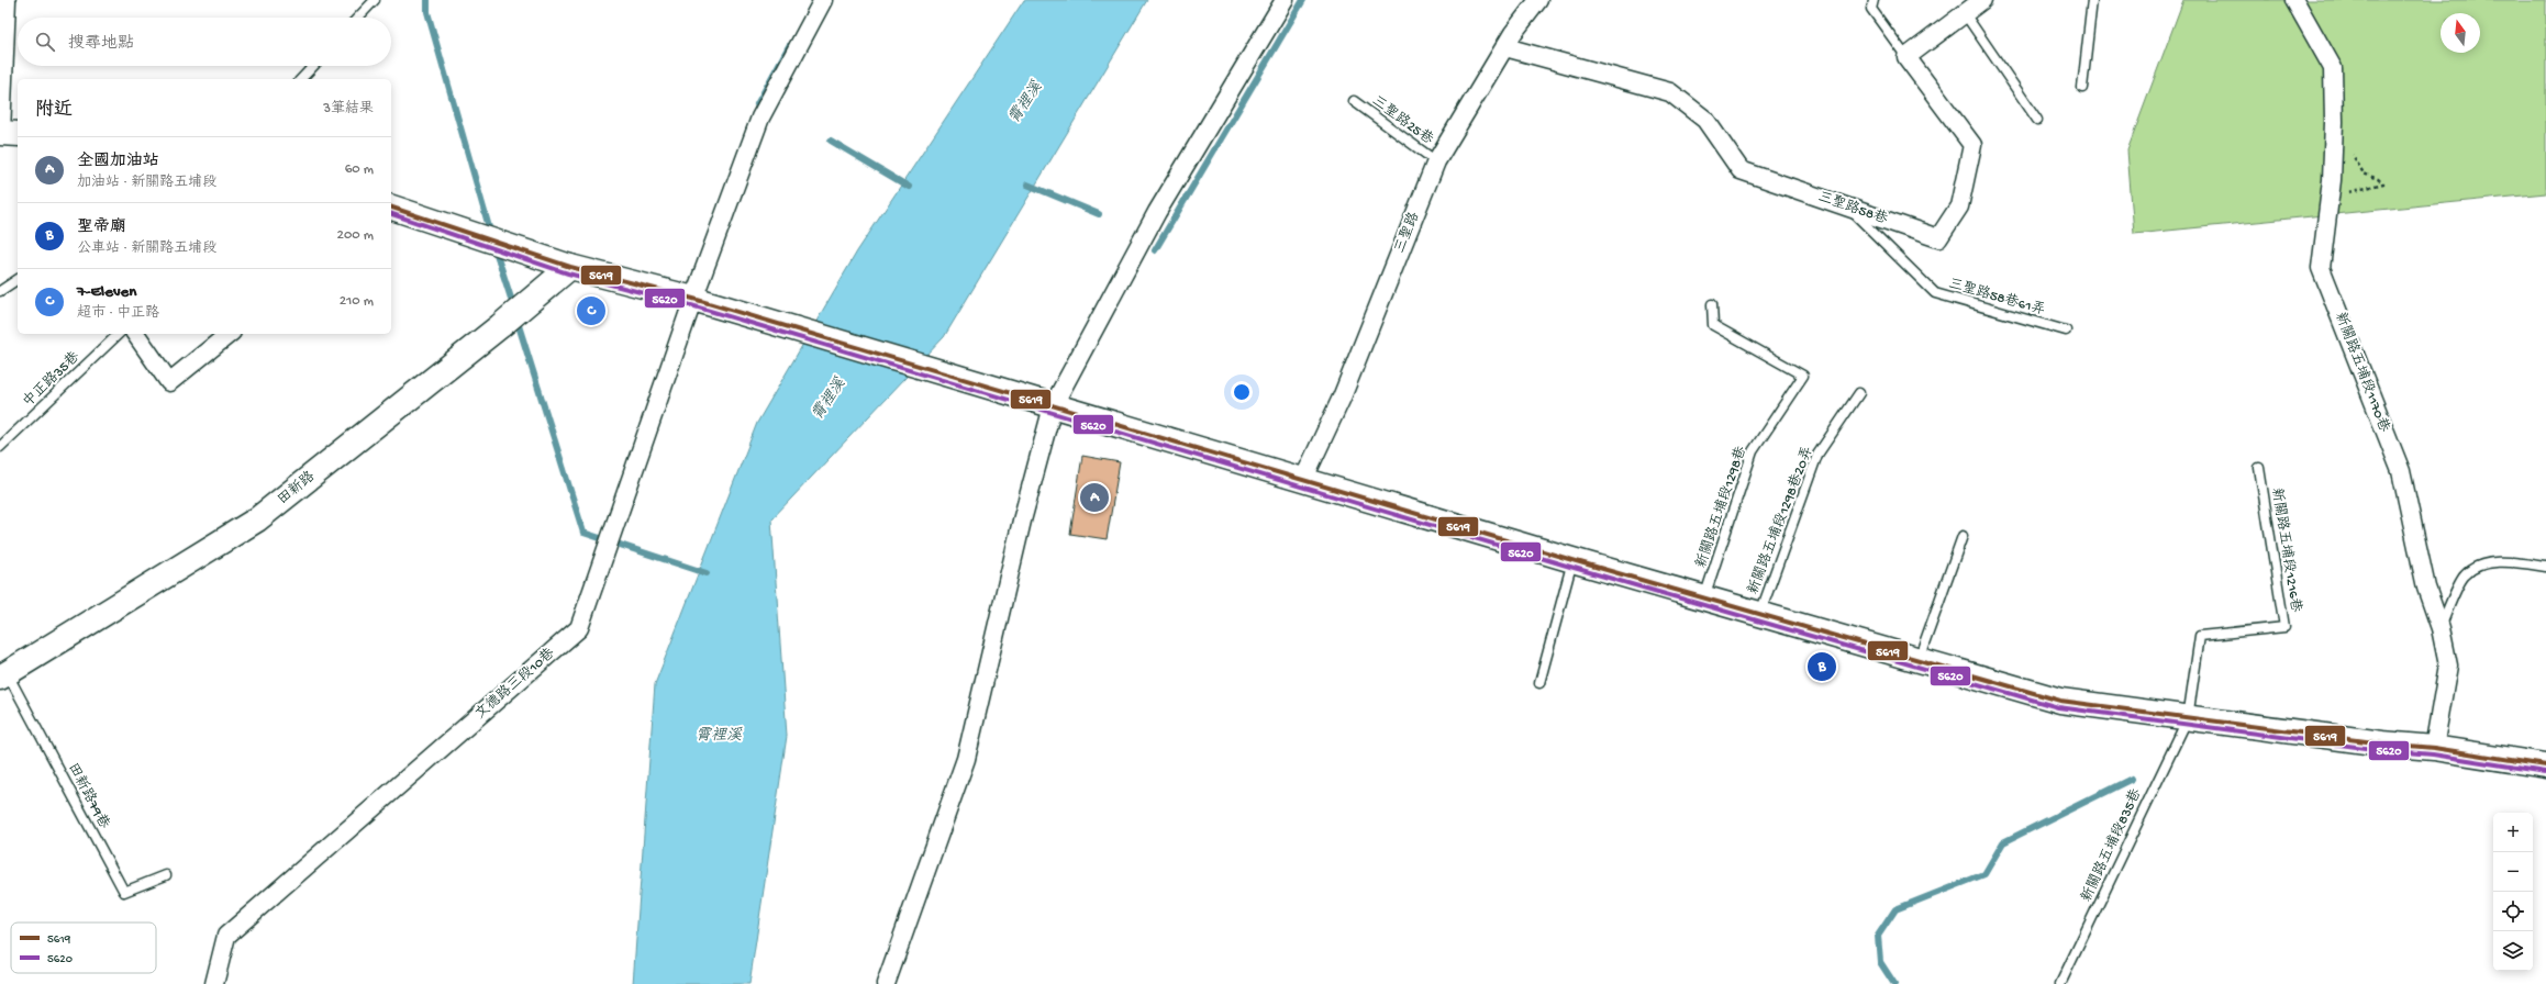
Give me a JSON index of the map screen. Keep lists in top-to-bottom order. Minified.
{"streets":{"main road":["田新路"],"street":["三聖路58巷","三聖路","新關路五埔段1170巷","文德路三段10巷"],"lane":["三聖路25巷","三聖路58巷61弄","中正路35巷","新關路五埔段1298巷","新關路五埔段1298巷20弄","新關路五埔段1216巷","田新路79巷","新關路五埔段835巷"]},"crossings":[["三聖路25巷","三聖路"],["三聖路58巷","三聖路"],["三聖路58巷","三聖路58巷61弄"],["田新路","田新路79巷"],["新關路五埔段1216巷","新關路五埔段835巷"]],"water":["霄裡溪"],"lines":["transit line 5619","transit line 5620"],"legend":["5619","5620"],"north":"top","page":{"search":"搜尋地點","heading":["附近","3筆結果"],"list":[{"mark":"A","name":"全國加油站","note":"加油站 · 新關路五埔段","value":"60 m"},{"mark":"B","name":"聖帝廟","note":"公車站 · 新關路五埔段","value":"200 m"},{"mark":"C","name":"7-Eleven","note":"超市 · 中正路","value":"210 m"}],"pins":["C","A","B"],"map_buttons":["+","−"]}}
